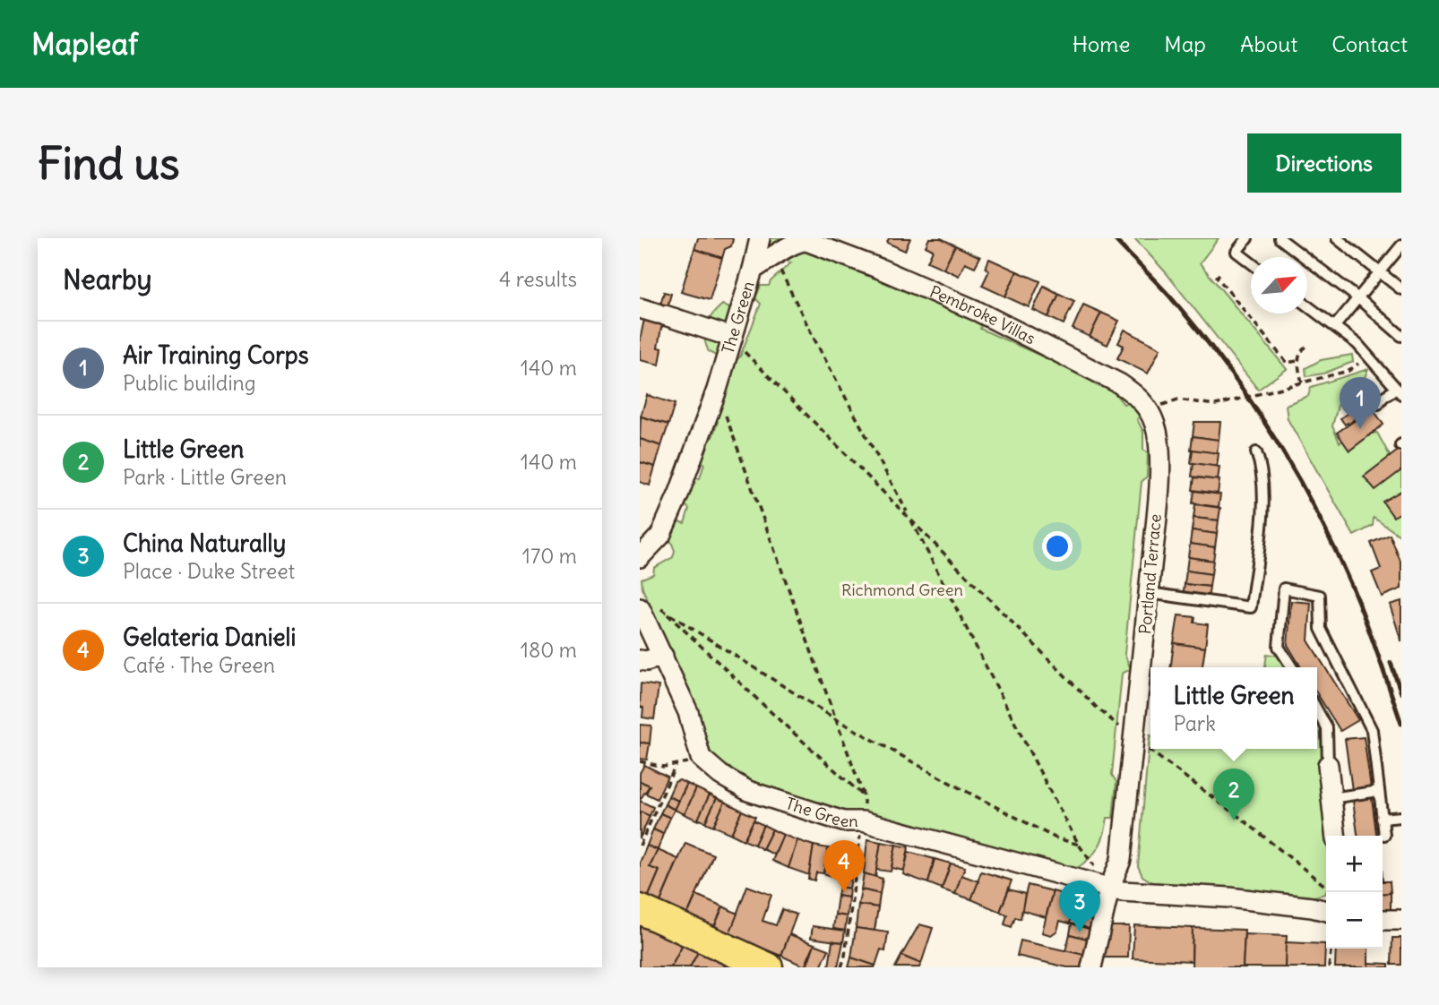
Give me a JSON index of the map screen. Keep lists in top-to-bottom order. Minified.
{"streets":{"street":["Pembroke Villas","The Green","Portland Terrace"]},"crossings":[["Pembroke Villas","The Green"],["Pembroke Villas","Portland Terrace"],["The Green","Portland Terrace"]],"parks":["Richmond Green"],"north":"top right","page":{"header":"Mapleaf","nav":["Home","Map","About","Contact"],"buttons":"Directions","title":"Find us","heading":["Nearby","4 results"],"list":[{"mark":"1","name":"Air Training Corps","note":"Public building","value":"140 m"},{"mark":"2","name":"Little Green","note":"Park · Little Green","value":"140 m"},{"mark":"3","name":"China Naturally","note":"Place · Duke Street","value":"170 m"},{"mark":"4","name":"Gelateria Danieli","note":"Café · The Green","value":"180 m"}],"pins":["1","2","4","3"],"popup":["Little Green","Park"],"map_buttons":["+","−"]}}
